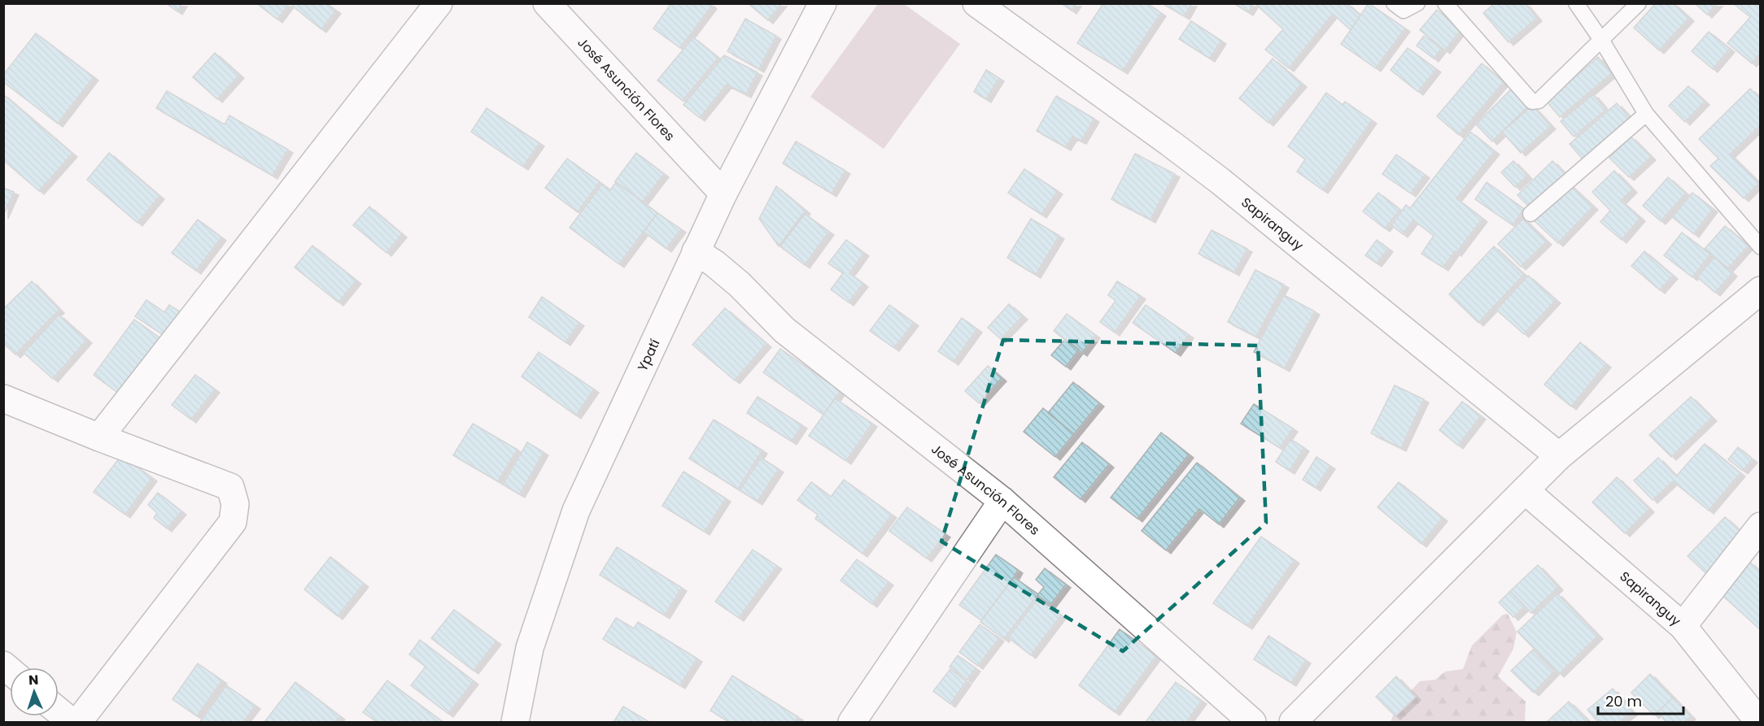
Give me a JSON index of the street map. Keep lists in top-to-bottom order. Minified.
{"streets":{"street":["José Asunción Flores","Sapiranguy","Ypatí"]},"crossings":[["José Asunción Flores","Ypatí"]],"scale_bar":"20 m","north":"top"}
